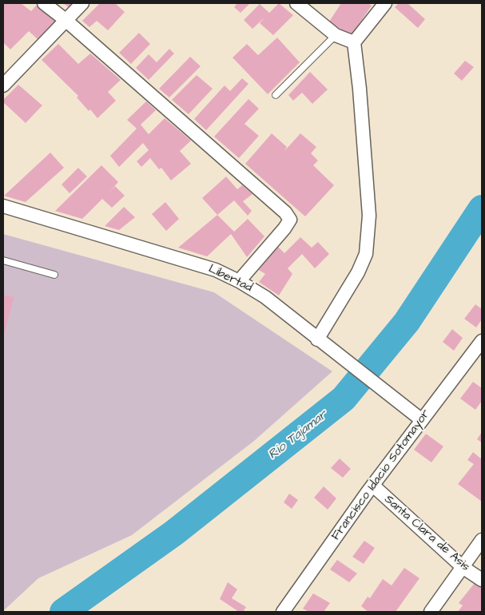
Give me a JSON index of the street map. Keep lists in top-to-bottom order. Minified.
{"streets":{"street":["Libertad","Francisco Idacio Sotomayor","Santa Clara de Asis"]},"crossings":[["Libertad","Francisco Idacio Sotomayor"],["Francisco Idacio Sotomayor","Santa Clara de Asis"]],"water":["Río Tajamar"]}
